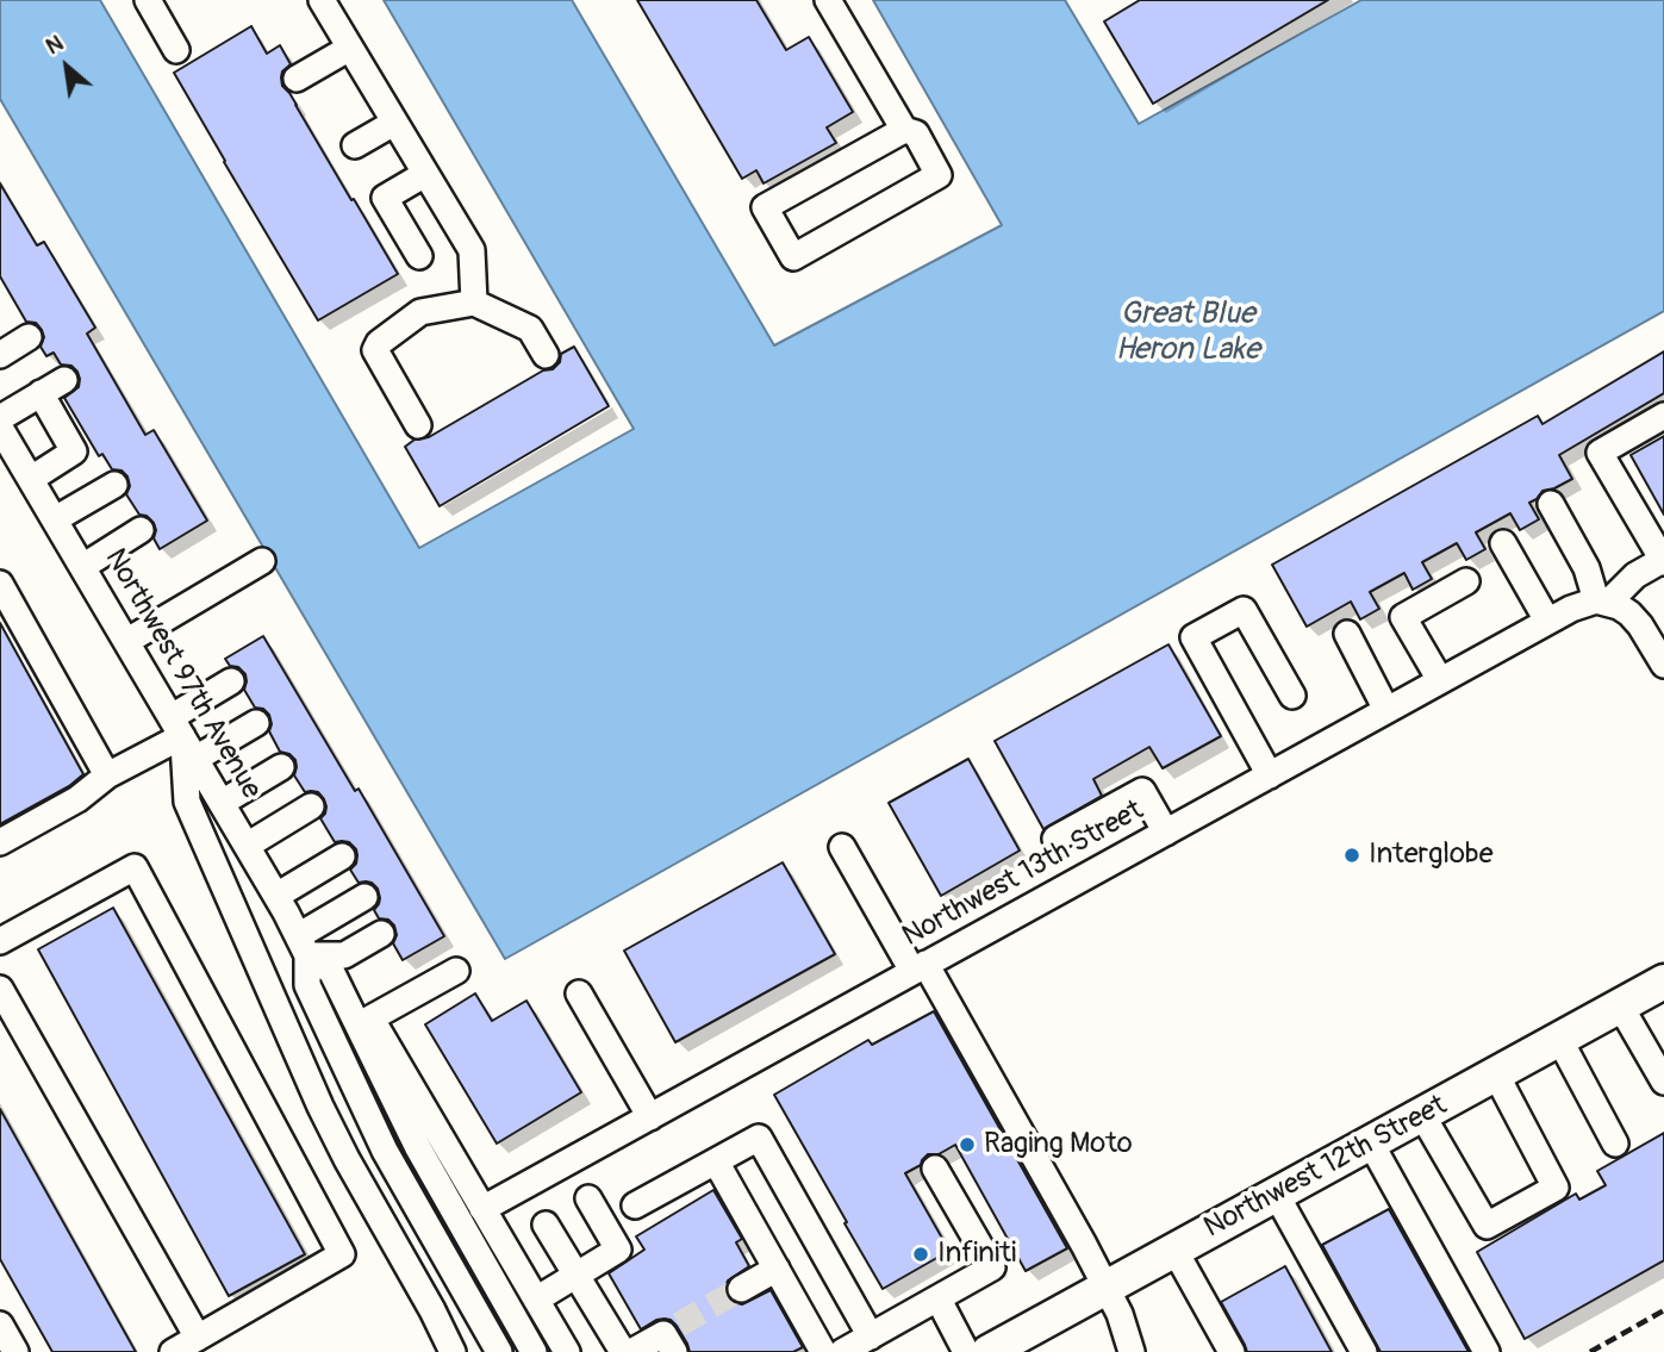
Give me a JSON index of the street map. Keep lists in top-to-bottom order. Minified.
{"streets":{"main road":["Northwest 12th Street"],"street":["Northwest 97th Avenue","Northwest 13th Street"]},"water":["Great Blue Heron Lake"],"places":["Interglobe","Raging Moto","Infiniti"],"north":"top left"}
